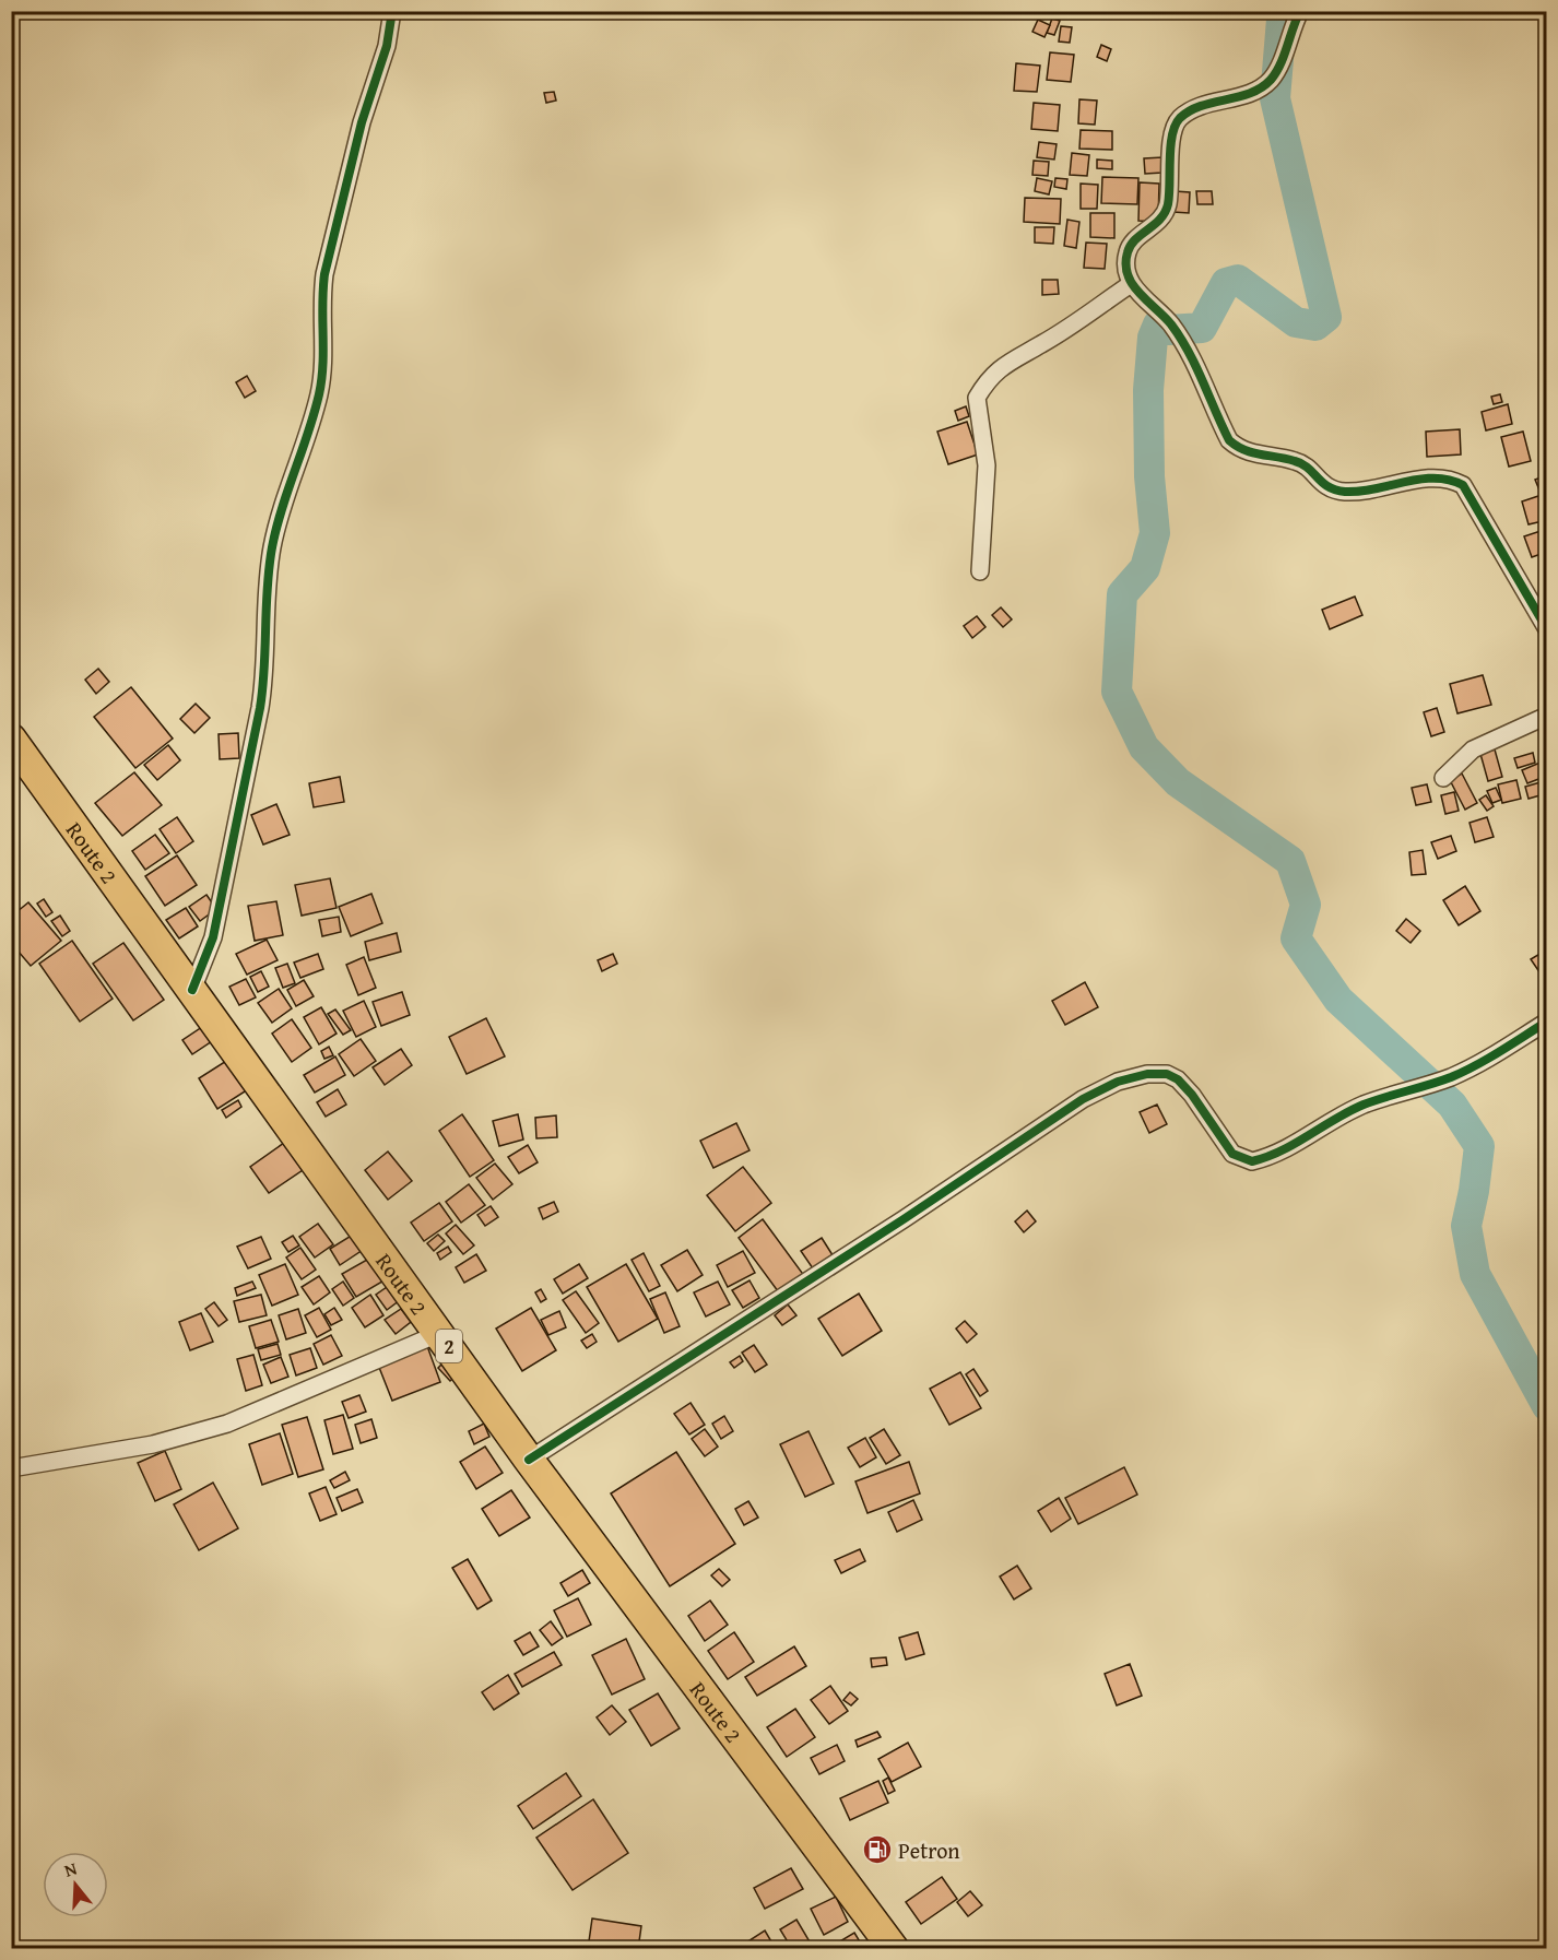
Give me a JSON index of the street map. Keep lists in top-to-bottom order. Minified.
{"streets":{"highway":["Route 2","2"]},"places":{"fuel station":["Petron"]},"north":"top"}
